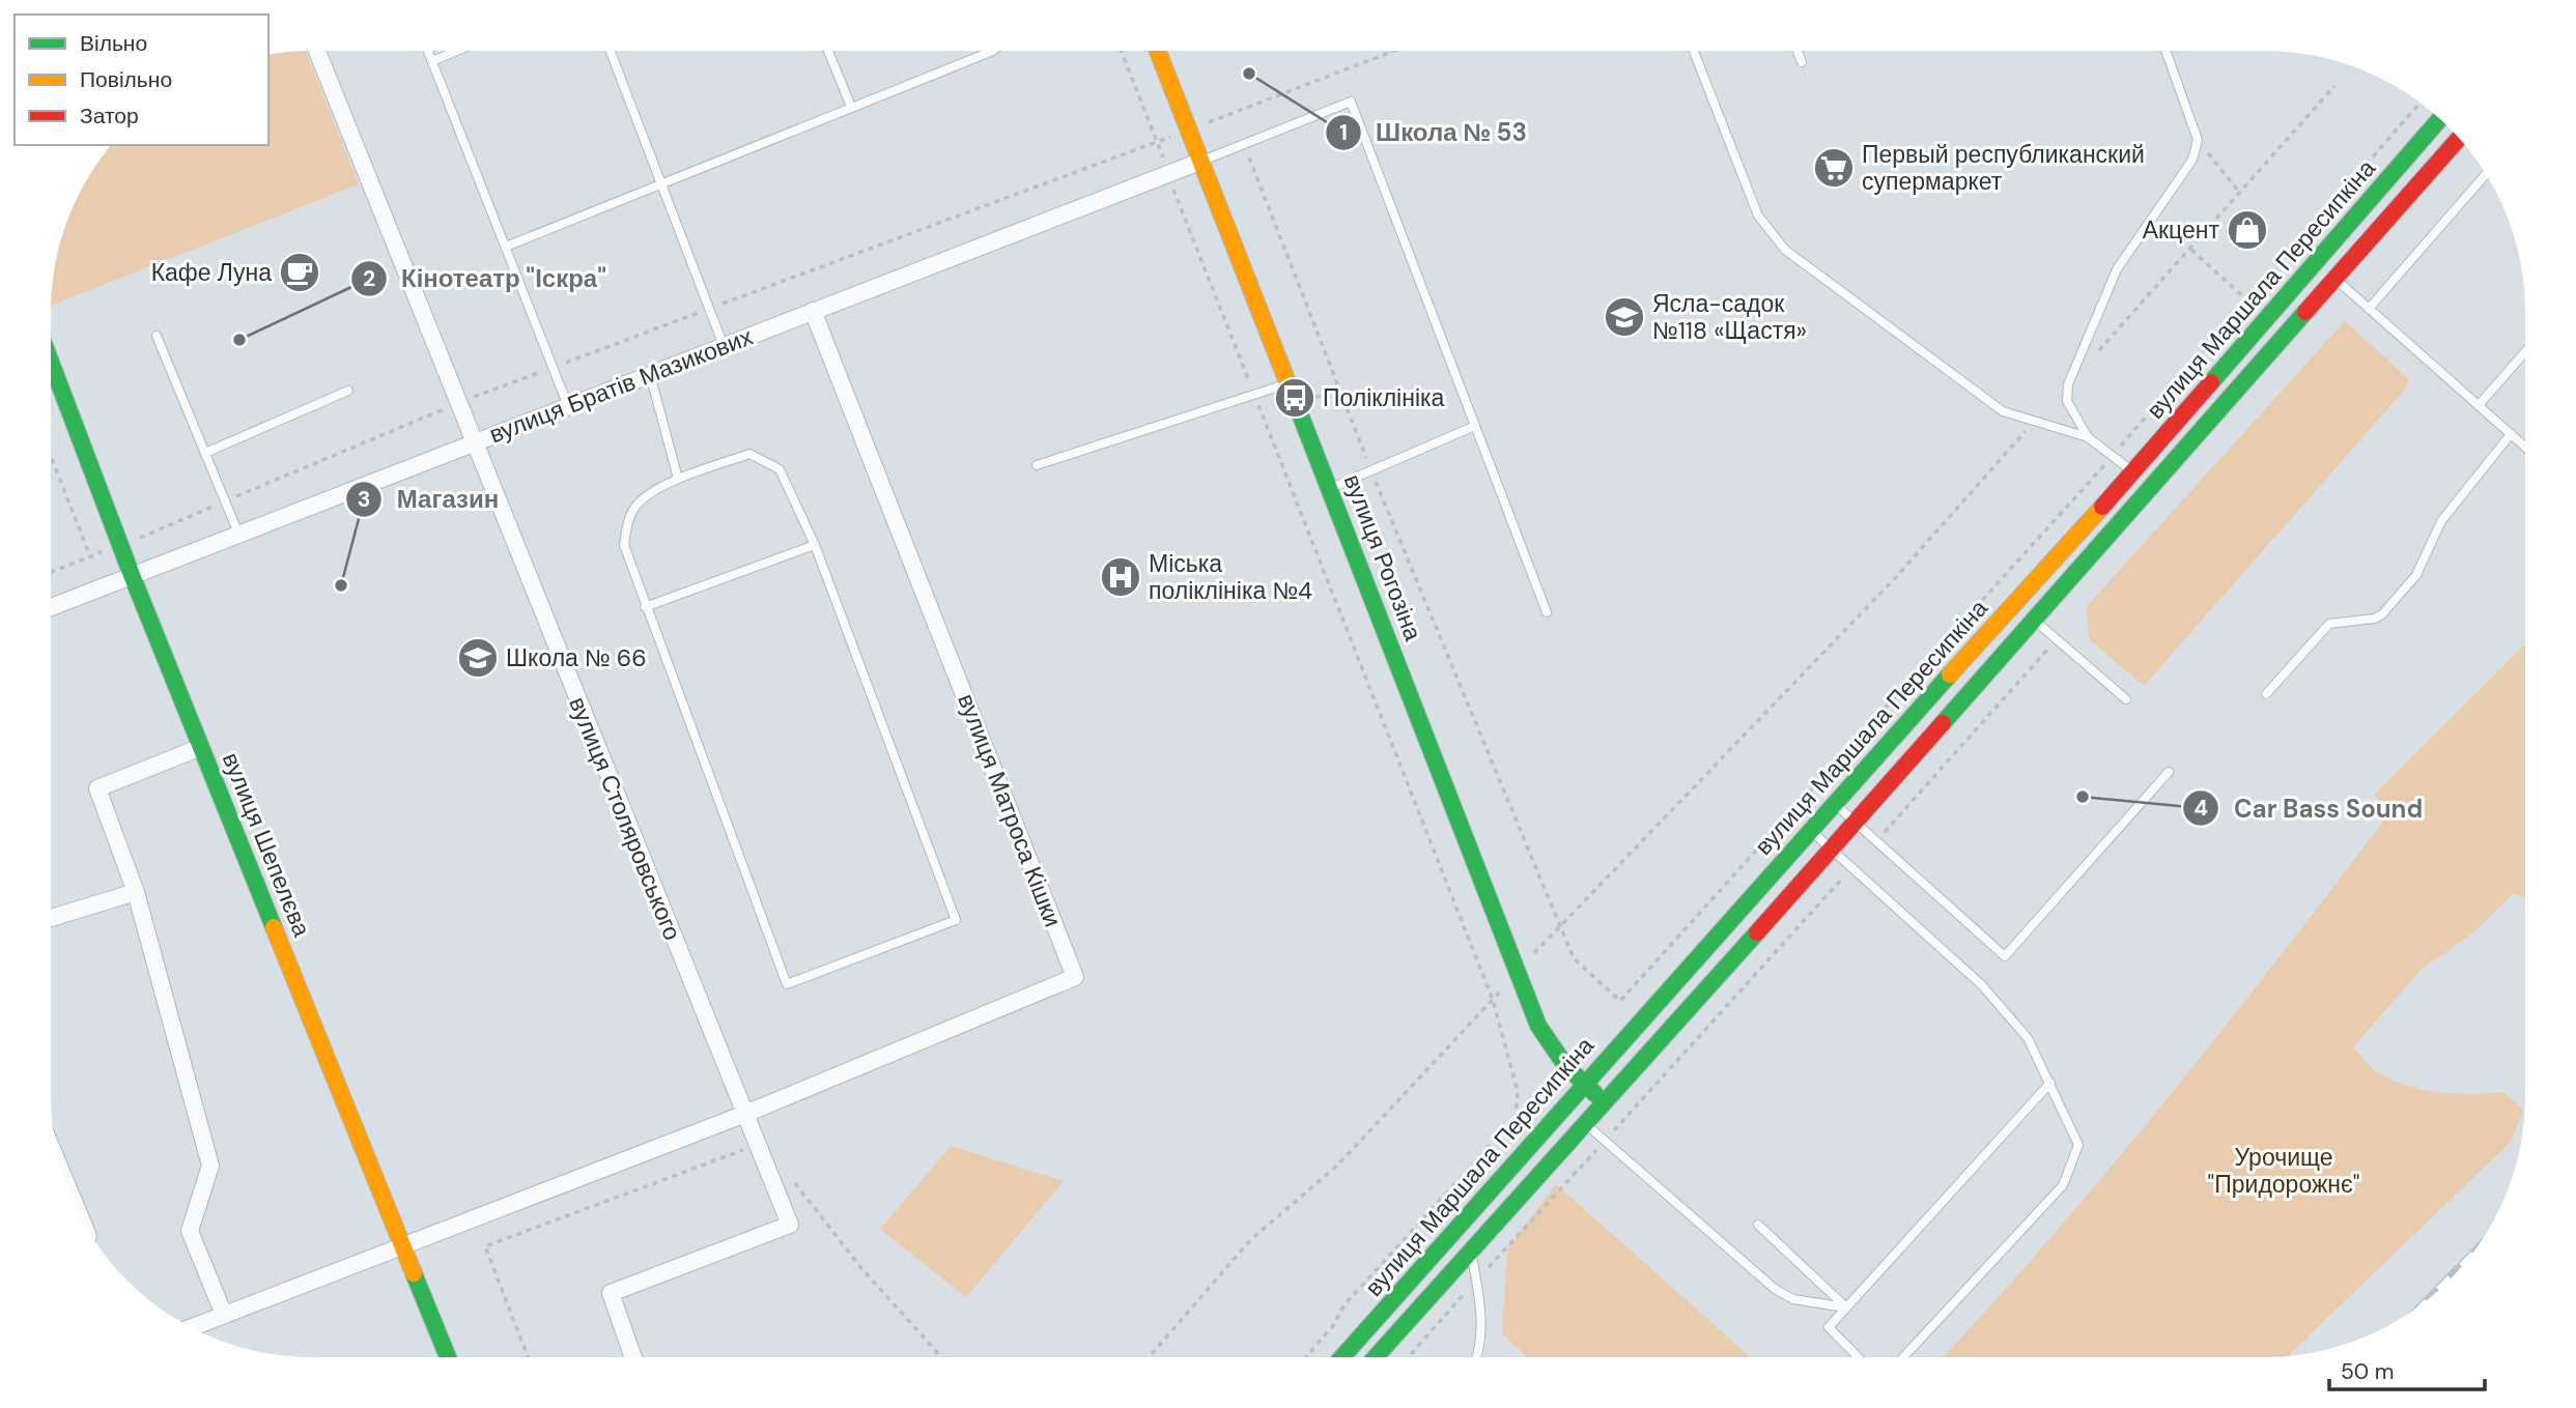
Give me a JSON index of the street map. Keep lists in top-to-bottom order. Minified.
{"streets":{"main road":["вулиця Маршала Пересипкіна","вулиця Рогозіна","вулиця Шепелєва"],"street":["вулиця Братів Мазикових","вулиця Матроса Кішки","вулиця Столяровського"]},"crossings":[["вулиця Маршала Пересипкіна","вулиця Рогозіна"],["вулиця Братів Мазикових","вулиця Рогозіна"],["вулиця Братів Мазикових","вулиця Матроса Кішки"],["вулиця Братів Мазикових","вулиця Столяровського"],["вулиця Братів Мазикових","вулиця Шепелєва"],["вулиця Матроса Кішки","вулиця Столяровського"]],"parks":["Урочище \"Придорожнє\""],"places":{"other":["Школа № 53","Кінотеатр \"Іскра\"","Магазин","Car Bass Sound"],"supermarket":["Первый республиканский супермаркет"],"shop":["Акцент"],"cafe":["Кафе Луна"],"school or university":["Ясла-садок №118 «Щастя»","Школа № 66"],"bus stop":["Поліклініка"],"hospital":["Міська поліклініка №4"]},"legend":["Вільно","Повільно","Затор"],"scale_bar":"50 m"}
